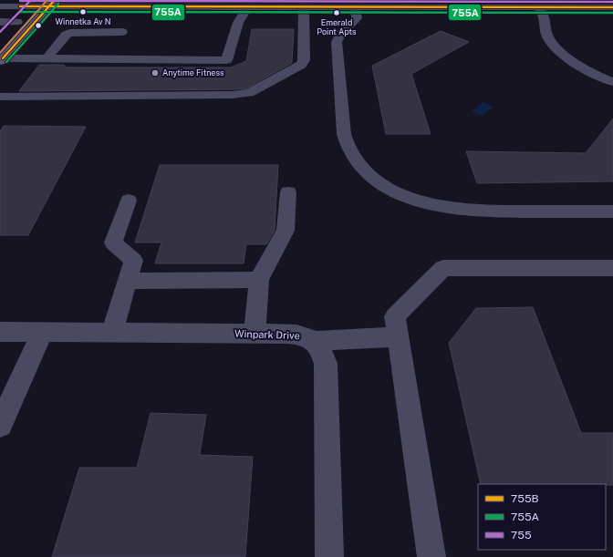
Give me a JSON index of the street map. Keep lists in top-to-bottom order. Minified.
{"streets":{"street":["Winpark Drive"]},"places":["Winnetka Av N","Emerald Point Apts","Anytime Fitness"],"lines":["transit line 755B","transit line 755","transit line 755A"],"legend":["755B","755A","755"]}
